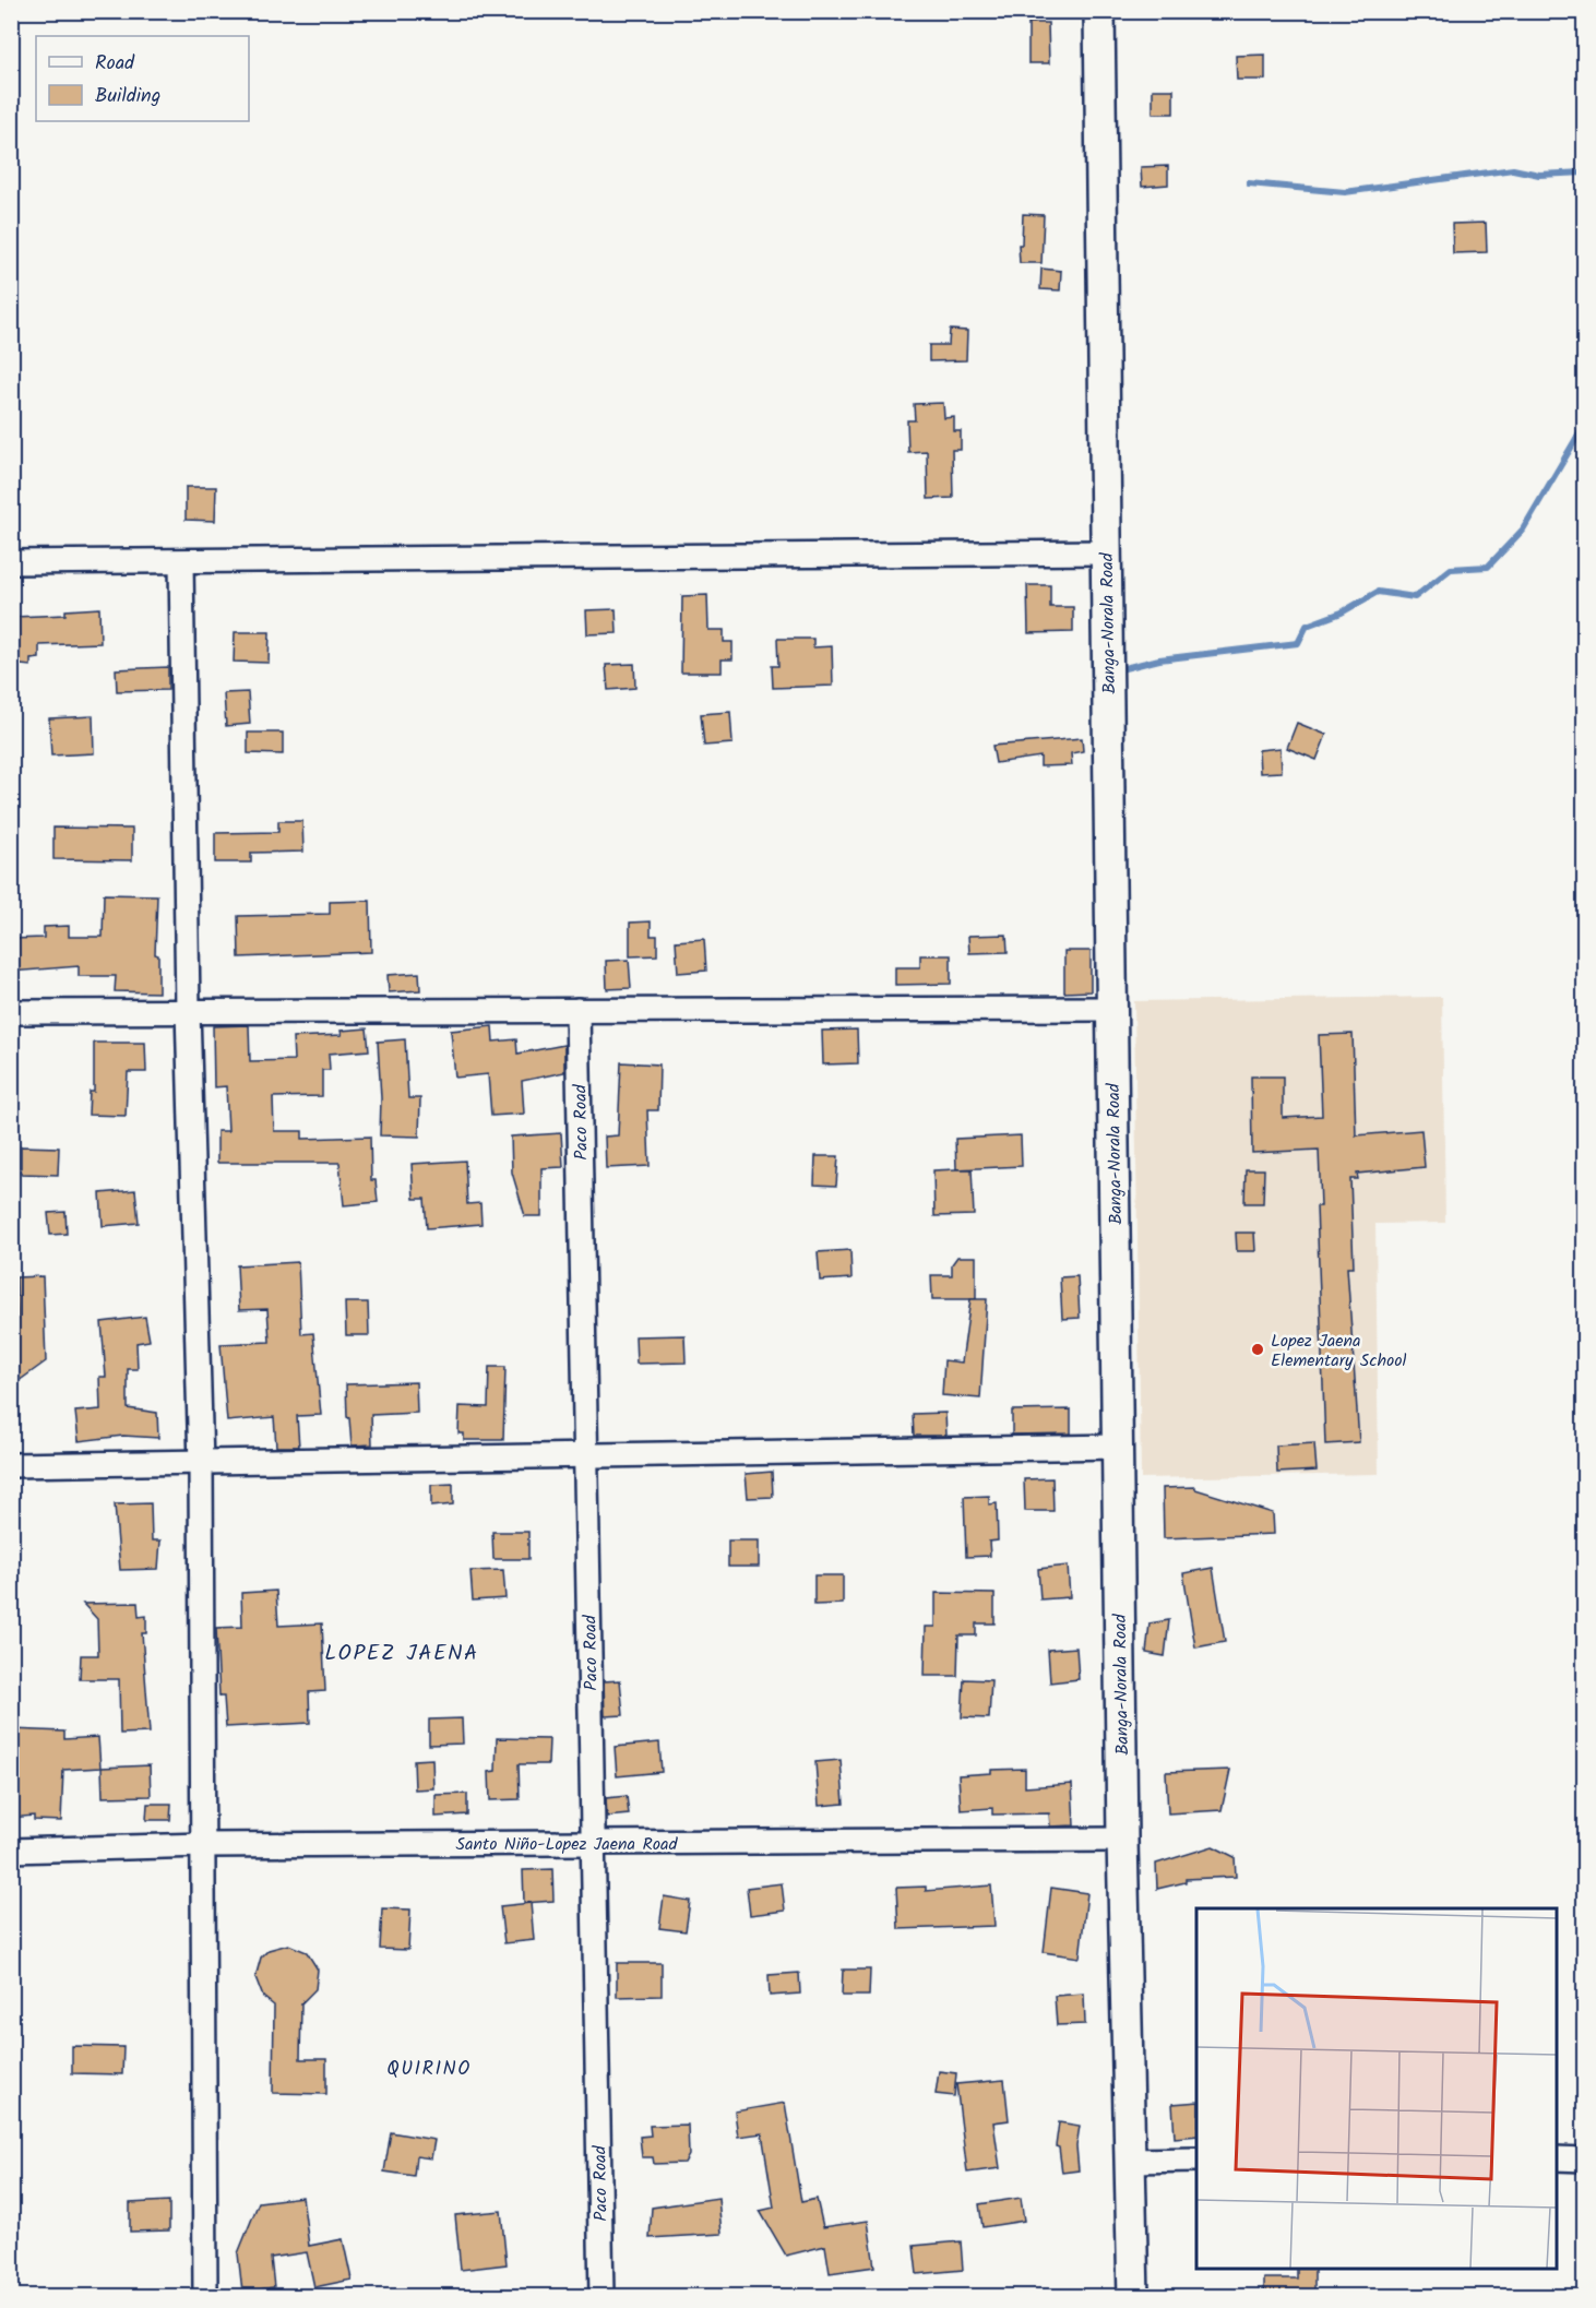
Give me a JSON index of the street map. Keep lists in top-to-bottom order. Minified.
{"streets":{"main road":["Banga-Norala Road"],"street":["Paco Road","Santo Niño-Lopez Jaena Road"]},"crossings":[["Banga-Norala Road","Santo Niño-Lopez Jaena Road"],["Paco Road","Santo Niño-Lopez Jaena Road"]],"districts":["LOPEZ JAENA","QUIRINO"],"places":["Lopez Jaena Elementary School"],"legend":["Road","Building"]}
